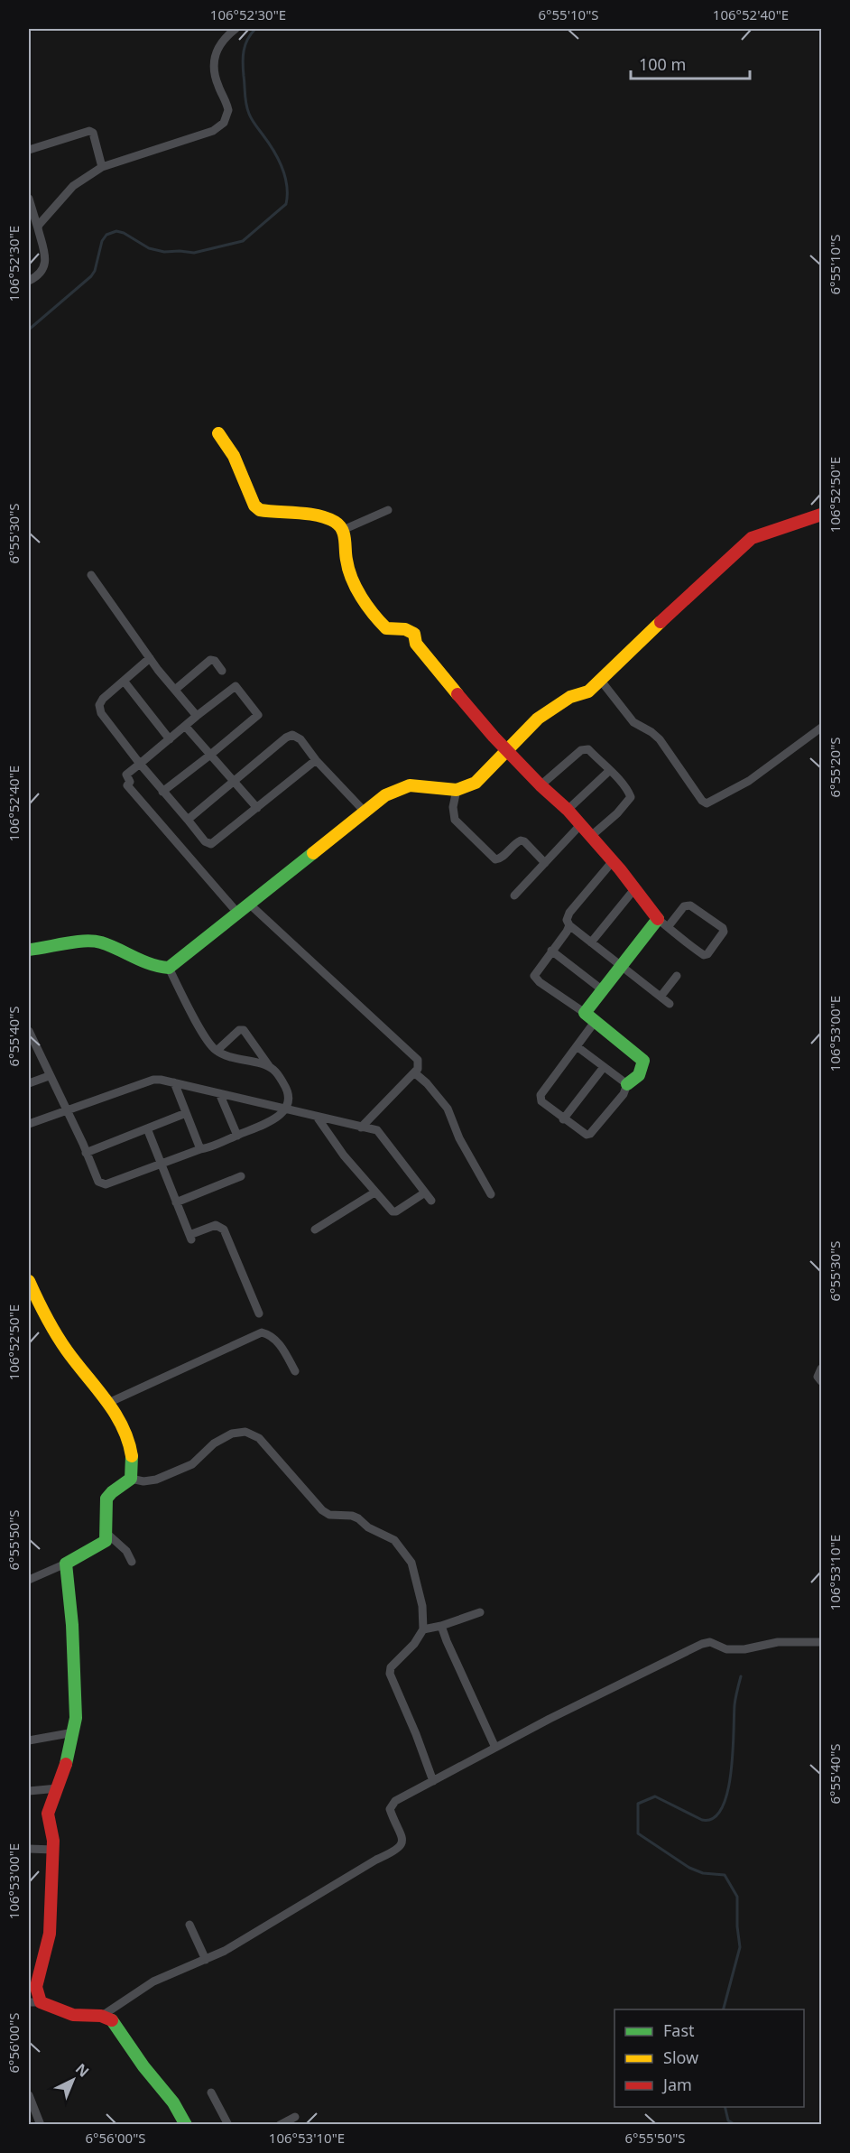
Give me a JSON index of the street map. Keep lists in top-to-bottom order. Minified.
{"legend":["Fast","Slow","Jam"],"scale_bar":"100 m","north":"top right","coordinates":["106°52'30\"E","6°55'10\"S","106°52'40\"E","106°52'50\"E","6°55'30\"S","6°55'20\"S","106°53'00\"E","6°55'40\"S","6°55'50\"S","106°53'10\"E","6°56'00\"S"]}
